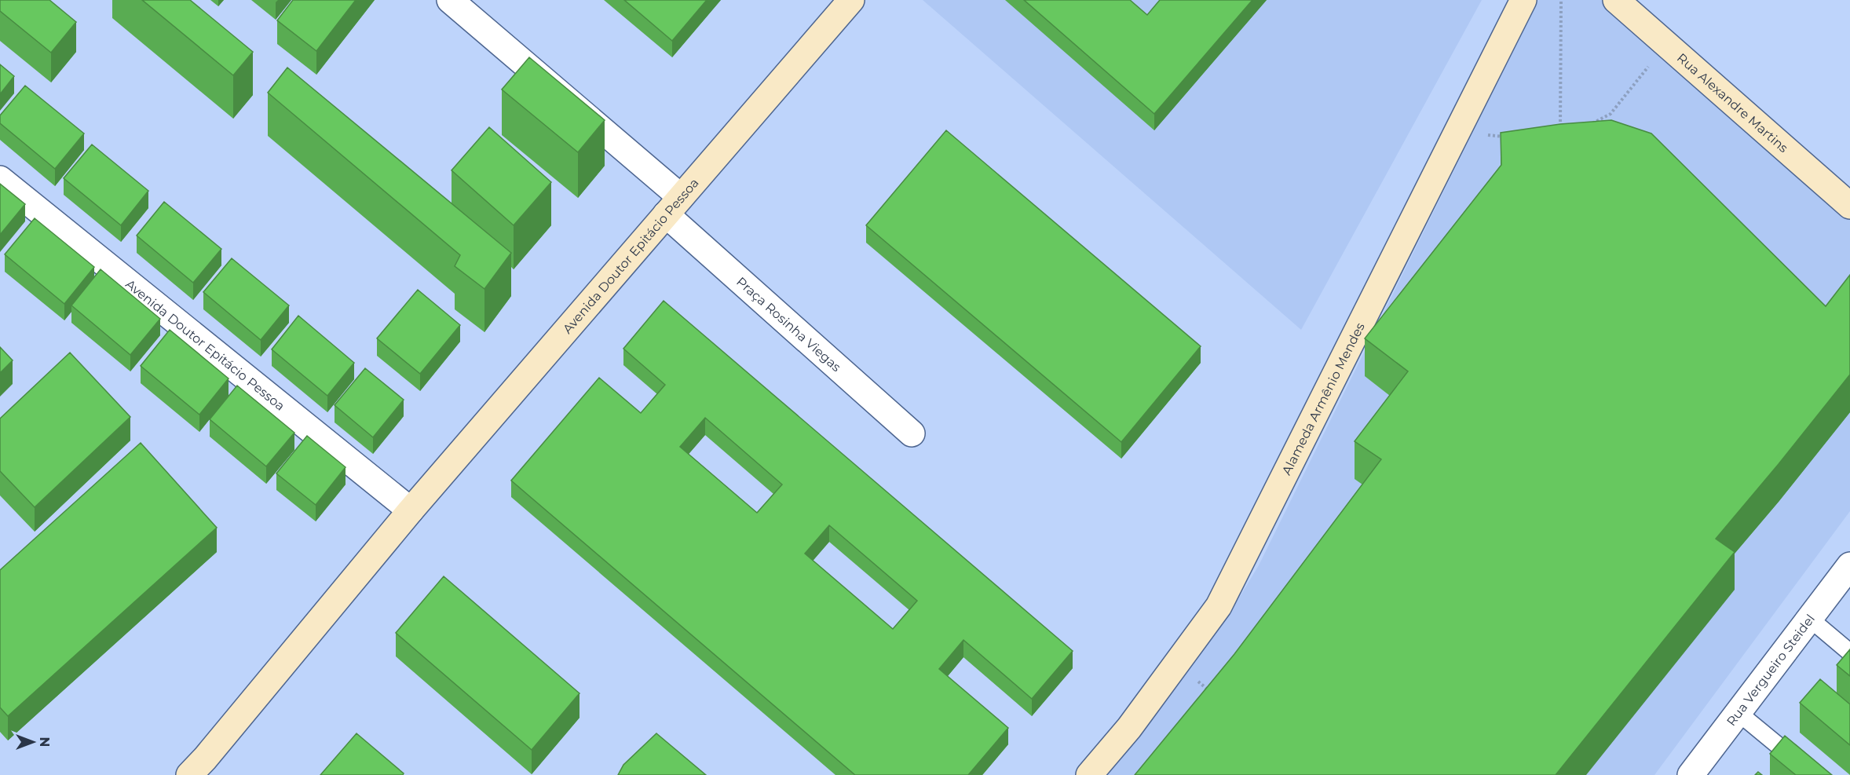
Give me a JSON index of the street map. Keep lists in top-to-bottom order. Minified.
{"streets":{"main road":["Rua Alexandre Martins","Avenida Doutor Epitácio Pessoa","Alameda Armênio Mendes"],"street":["Praça Rosinha Viegas","Rua Vergueiro Steidel"]},"crossings":[["Avenida Doutor Epitácio Pessoa","Praça Rosinha Viegas"]],"north":"right"}
